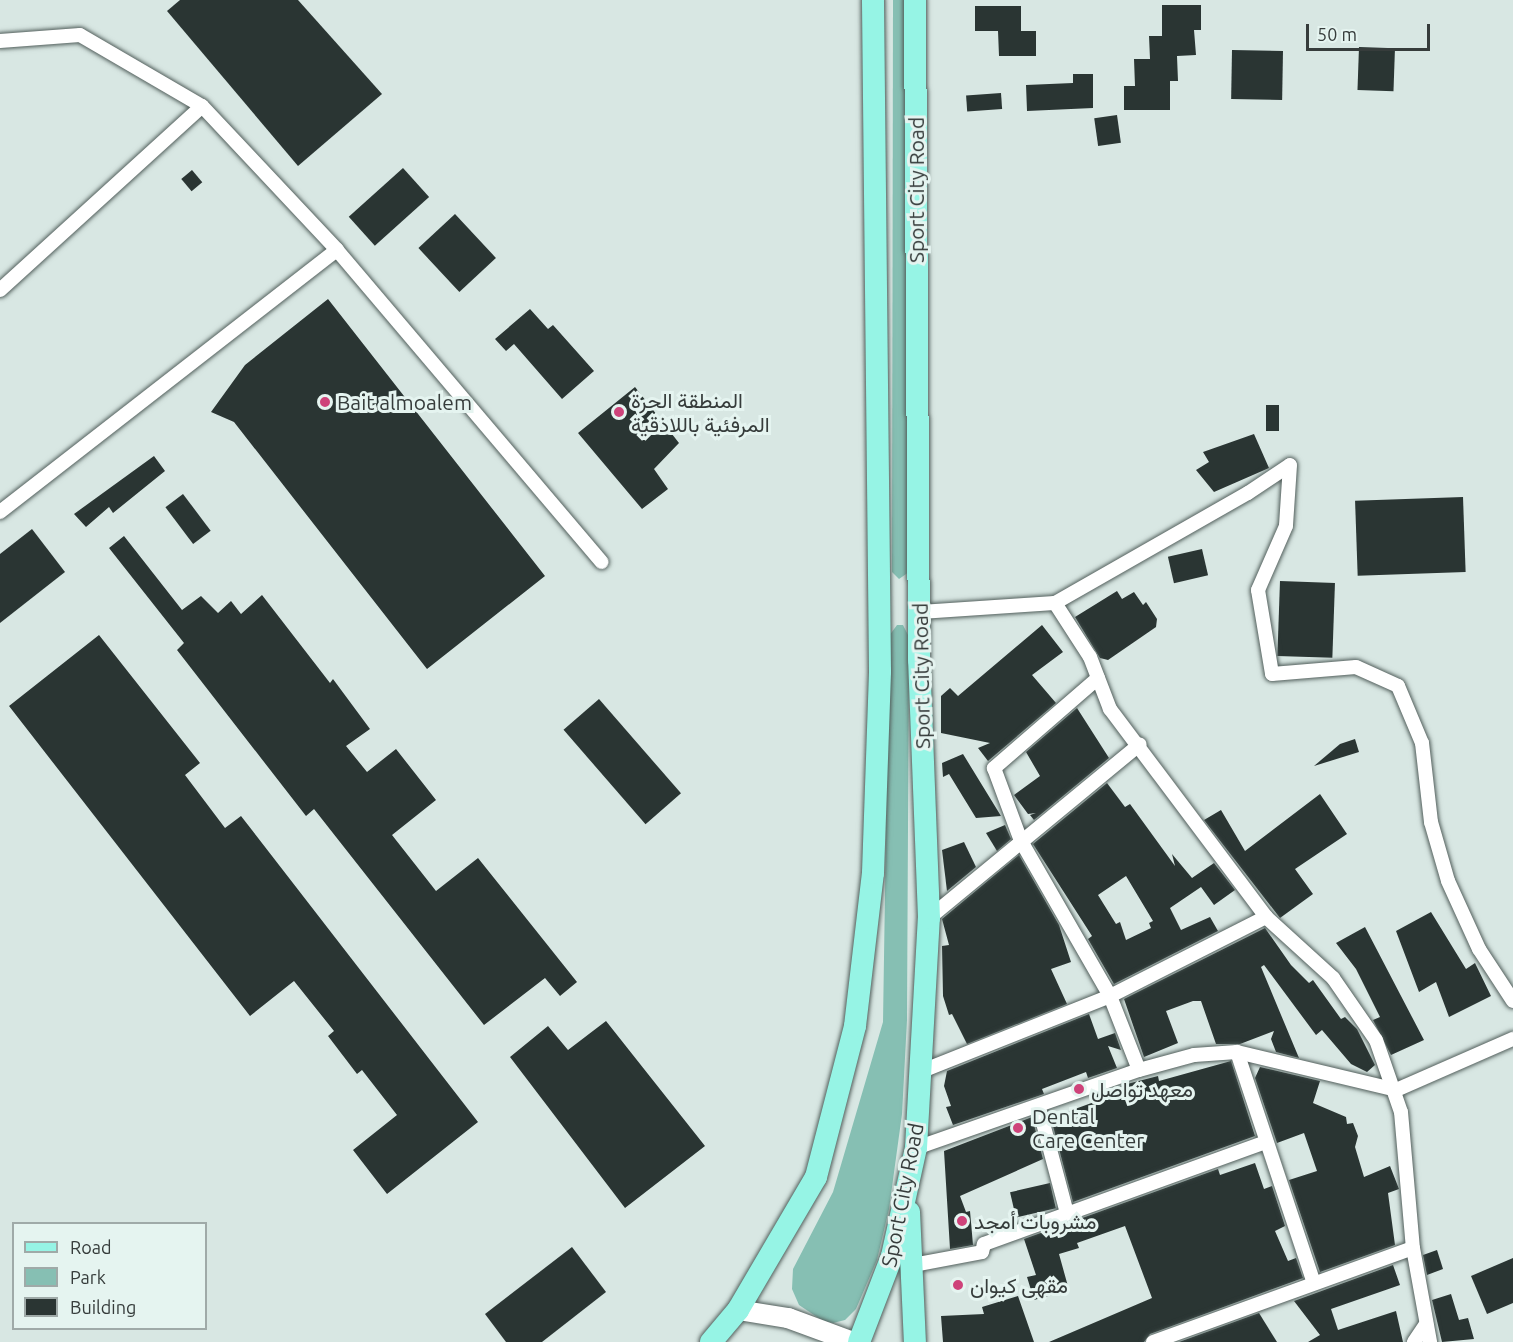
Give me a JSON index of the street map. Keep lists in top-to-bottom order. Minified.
{"streets":{"main road":["Sport City Road"]},"places":["Bait almoalem","المنطقة الحرة المرفئية باللاذقية","معهد تواصل","Dental Care Center","مشروبات أمجد","مقهى كيوان"],"legend":["Road","Park","Building"],"scale_bar":"50 m"}
